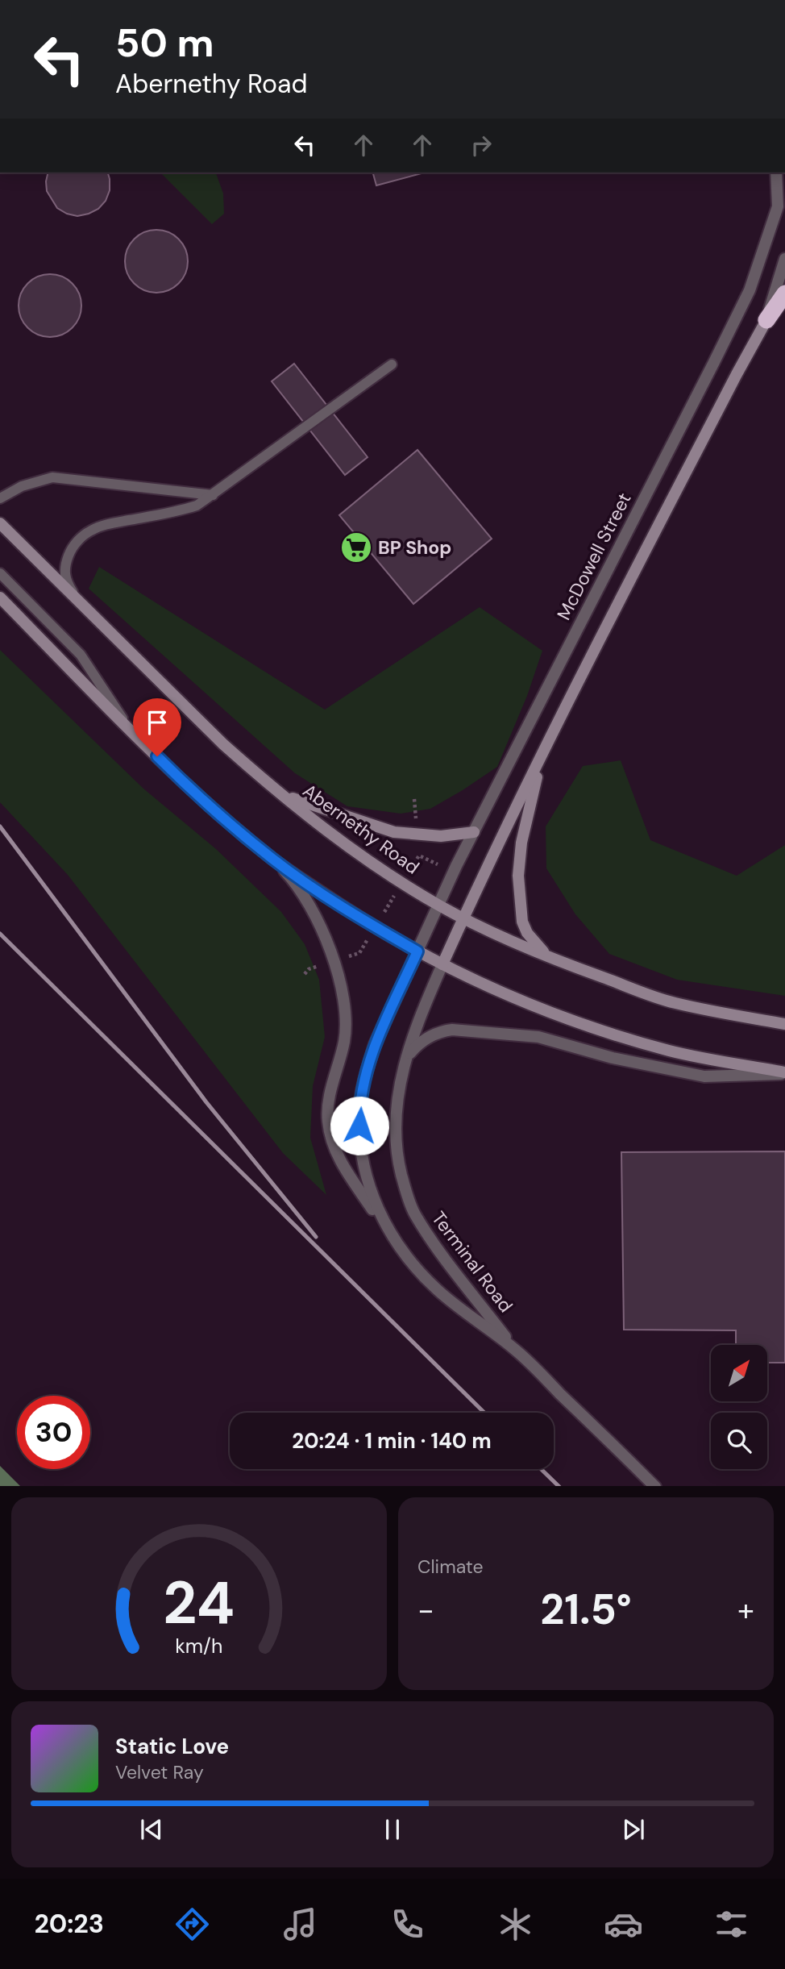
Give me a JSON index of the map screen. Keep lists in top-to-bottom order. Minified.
{"streets":{"main road":["Abernethy Road"],"street":["McDowell Street","Terminal Road"]},"crossings":[["McDowell Street","Abernethy Road"],["McDowell Street","Terminal Road"]],"places":{"supermarket":["BP Shop"]},"north":"top right","page":{"turn":["50 m","Abernethy Road"],"limit":"30","trip":"20:24 · 1 min · 140 m","tile":"Climate","heat":["−","21.5°","+"],"song":["Static Love","Velvet Ray"],"tabs":"20:23","gauge":["24","km/h"]}}
